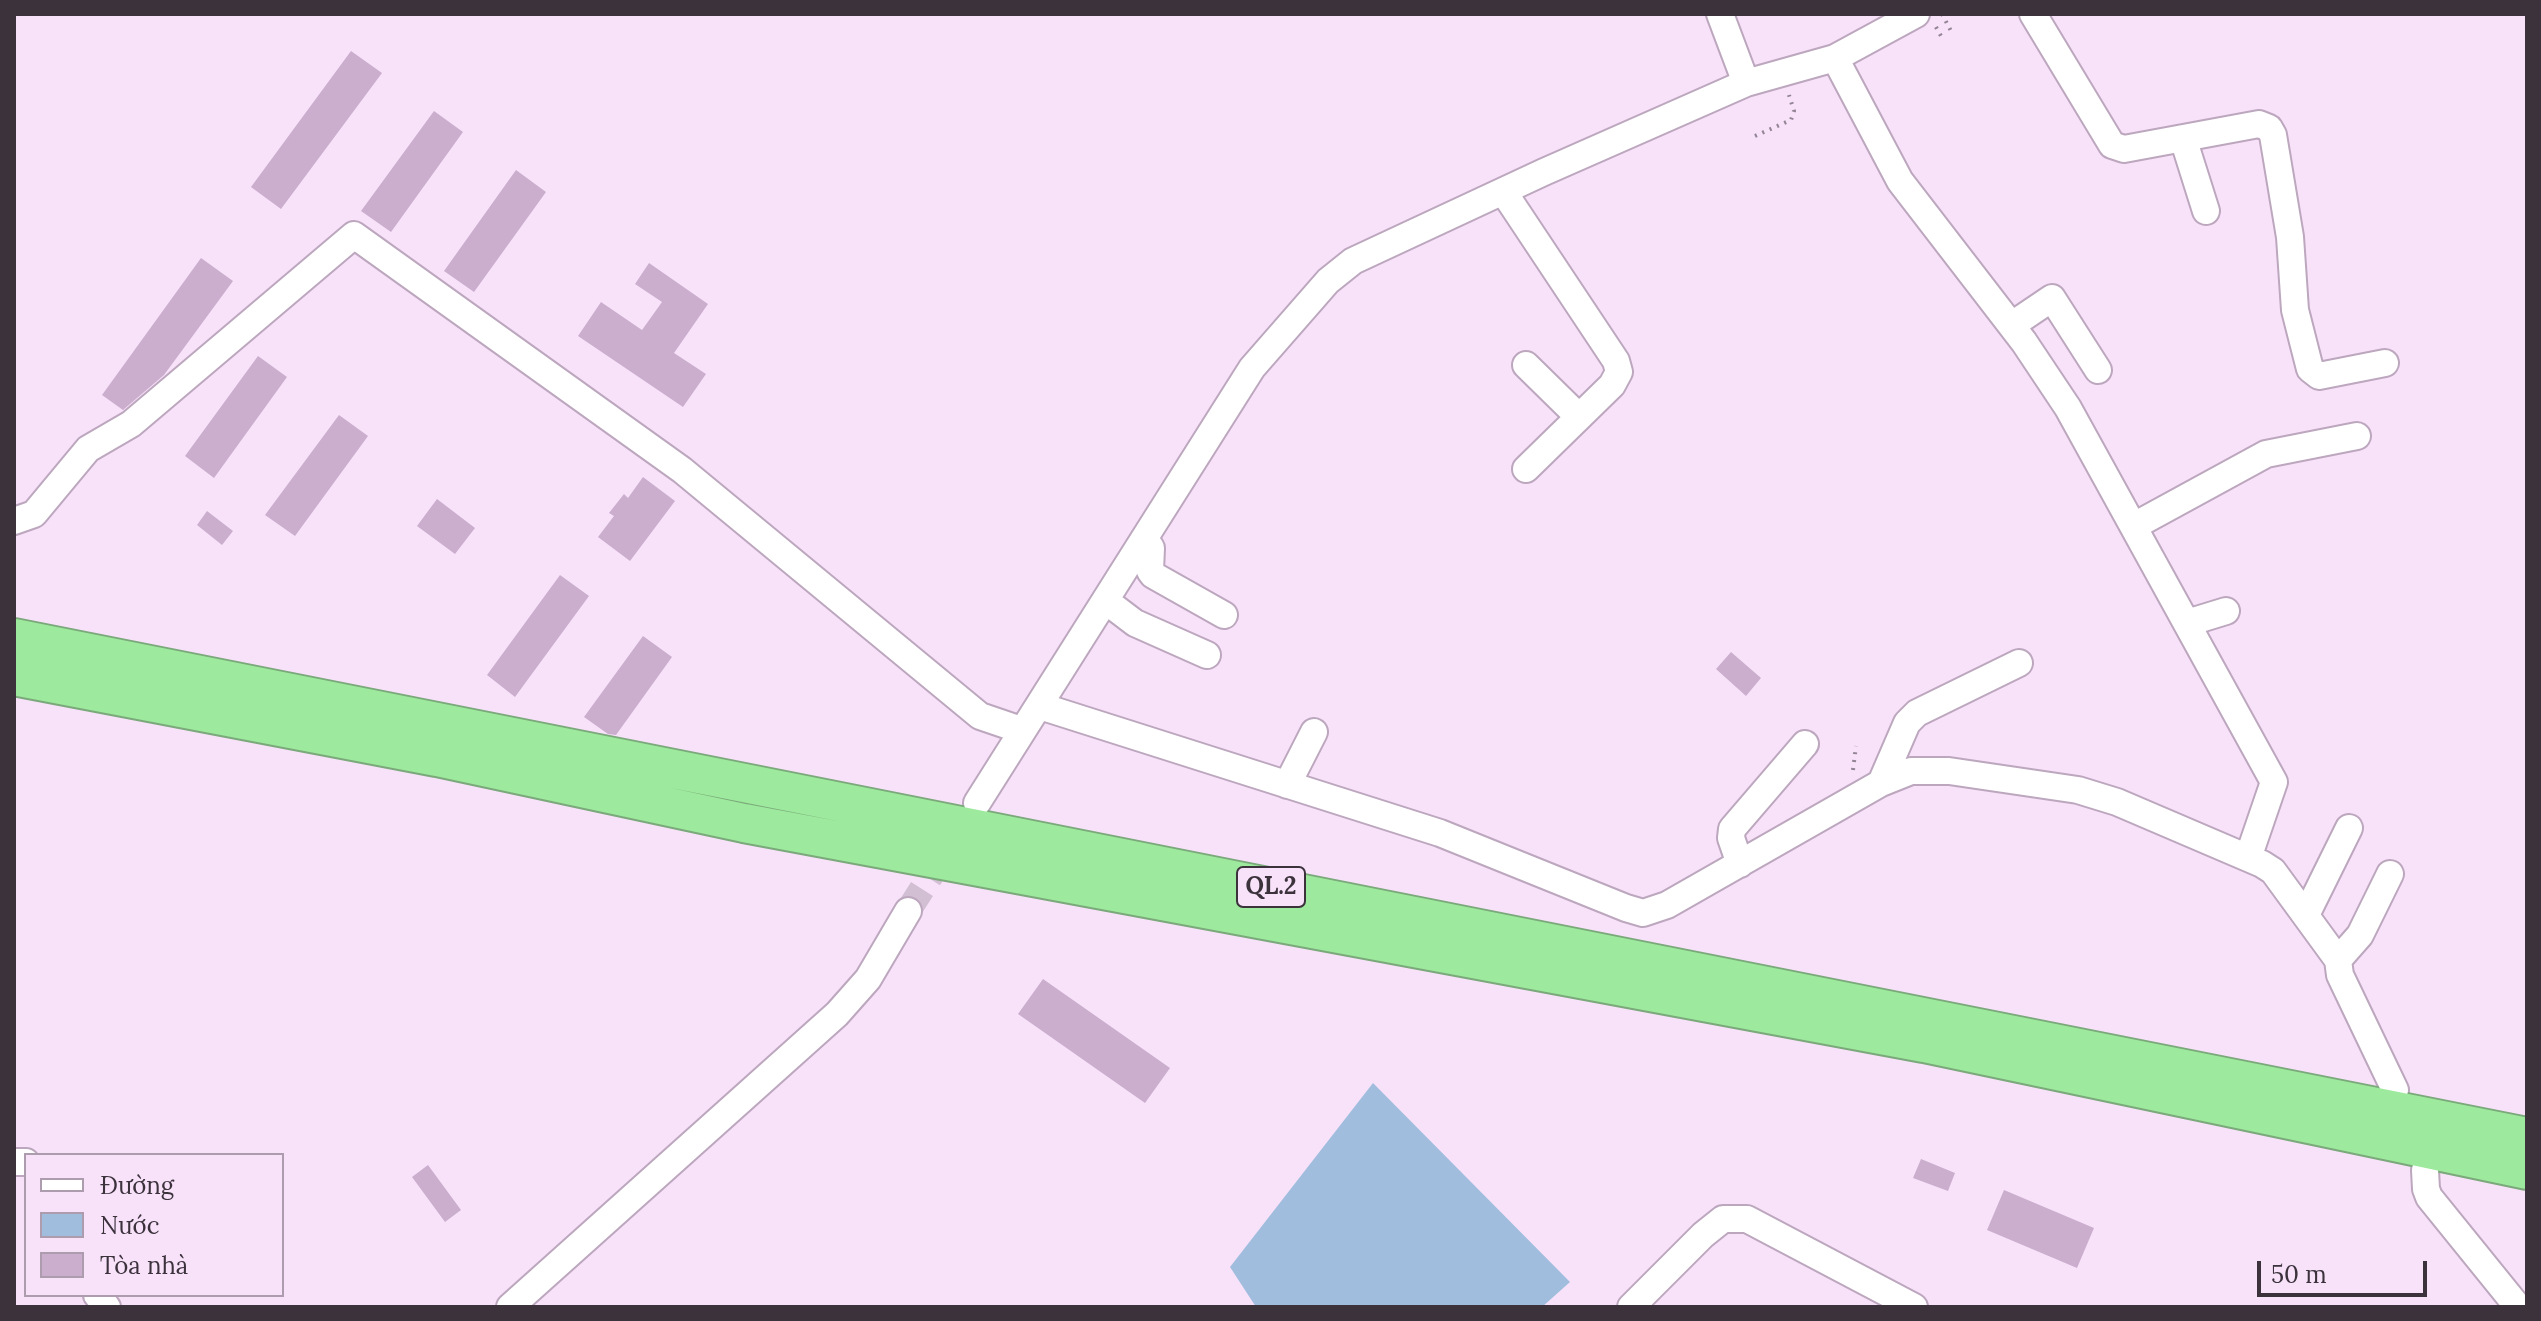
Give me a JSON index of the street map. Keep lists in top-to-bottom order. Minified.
{"streets":{"highway":["QL.2"]},"legend":["Đường","Nước","Tòa nhà"],"scale_bar":"50 m"}
